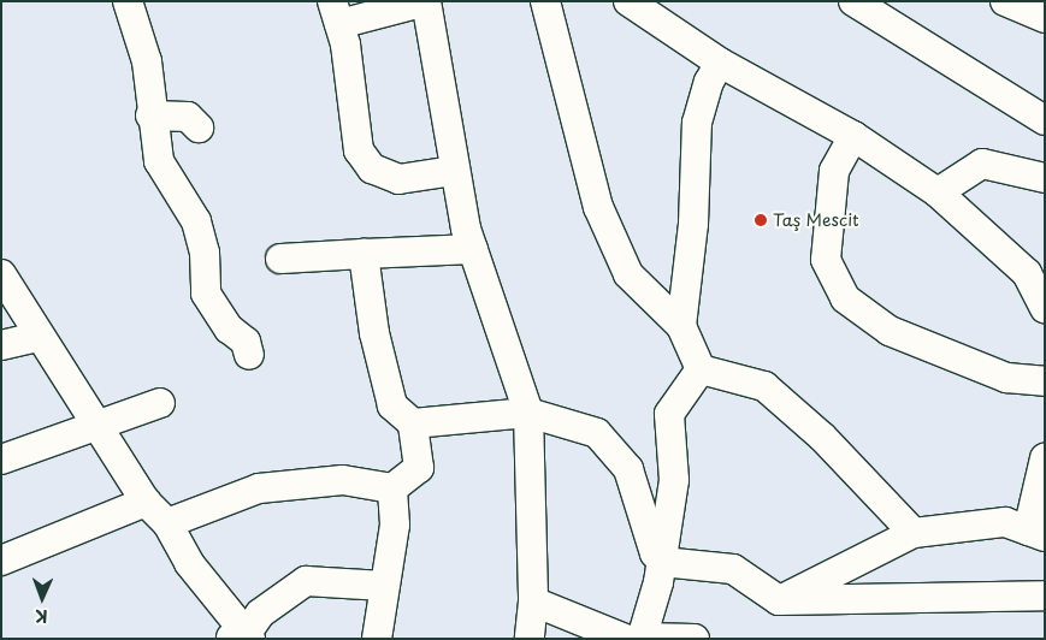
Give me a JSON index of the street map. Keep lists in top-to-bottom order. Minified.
{"places":["Taş Mescit"],"north":"bottom"}
